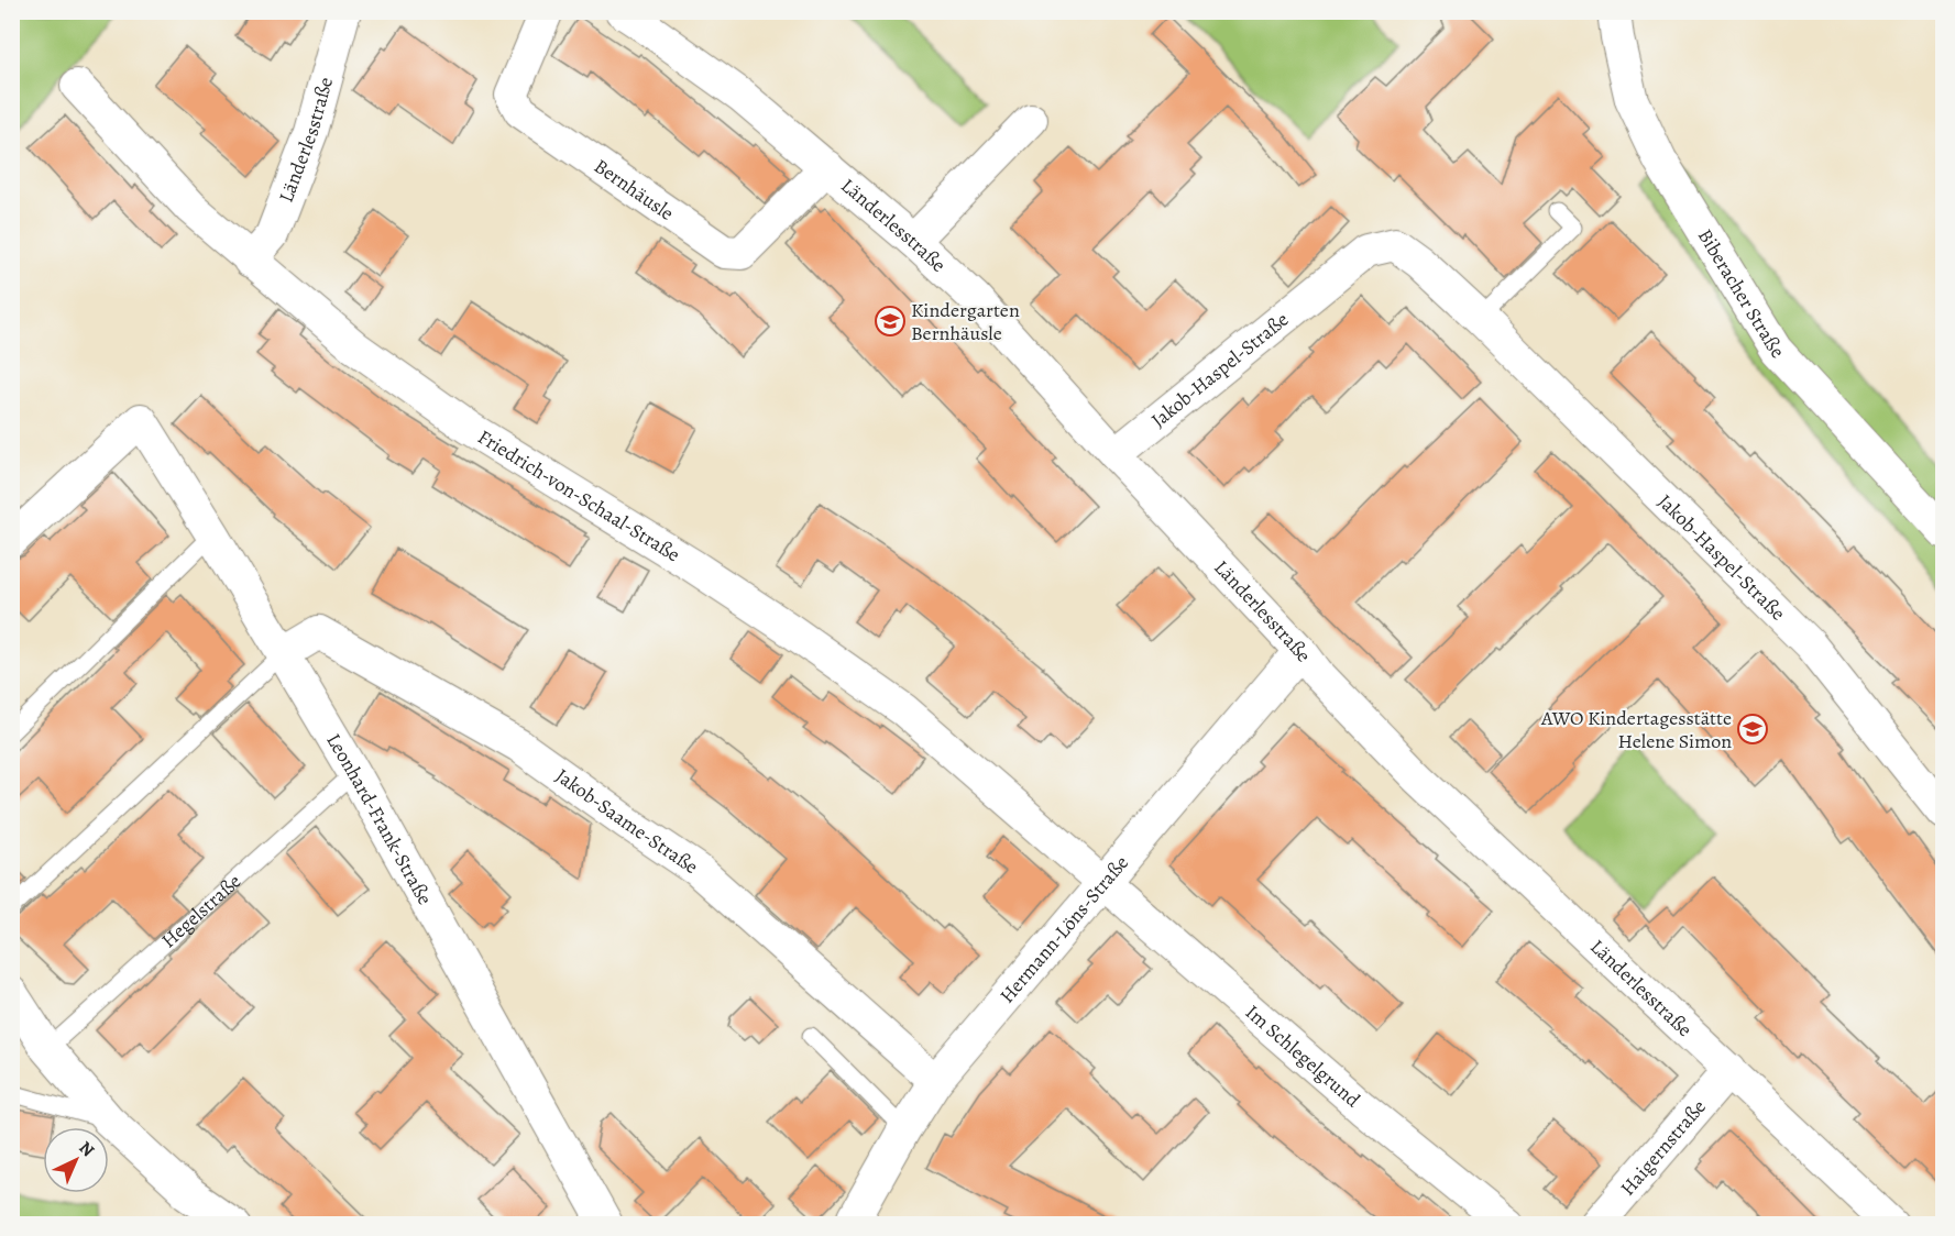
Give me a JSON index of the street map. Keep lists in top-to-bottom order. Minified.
{"streets":{"street":["Länderlesstraße","Bernhäusle","Biberacher Straße","Jakob-Haspel-Straße","Friedrich-von-Schaal-Straße","Leonhard-Frank-Straße","Jakob-Saame-Straße","Hermann-Löns-Straße","Im Schlegelgrund","Haigernstraße"],"lane":["Hegelstraße"]},"crossings":[["Länderlesstraße","Bernhäusle"],["Länderlesstraße","Jakob-Haspel-Straße"],["Länderlesstraße","Friedrich-von-Schaal-Straße"],["Länderlesstraße","Hermann-Löns-Straße"],["Länderlesstraße","Haigernstraße"],["Friedrich-von-Schaal-Straße","Hermann-Löns-Straße"],["Friedrich-von-Schaal-Straße","Im Schlegelgrund"],["Leonhard-Frank-Straße","Jakob-Saame-Straße"],["Leonhard-Frank-Straße","Hegelstraße"],["Jakob-Saame-Straße","Hermann-Löns-Straße"],["Hermann-Löns-Straße","Im Schlegelgrund"]],"places":{"school or university":["Kindergarten Bernhäusle","AWO Kindertagesstätte Helene Simon"]},"north":"top right"}
